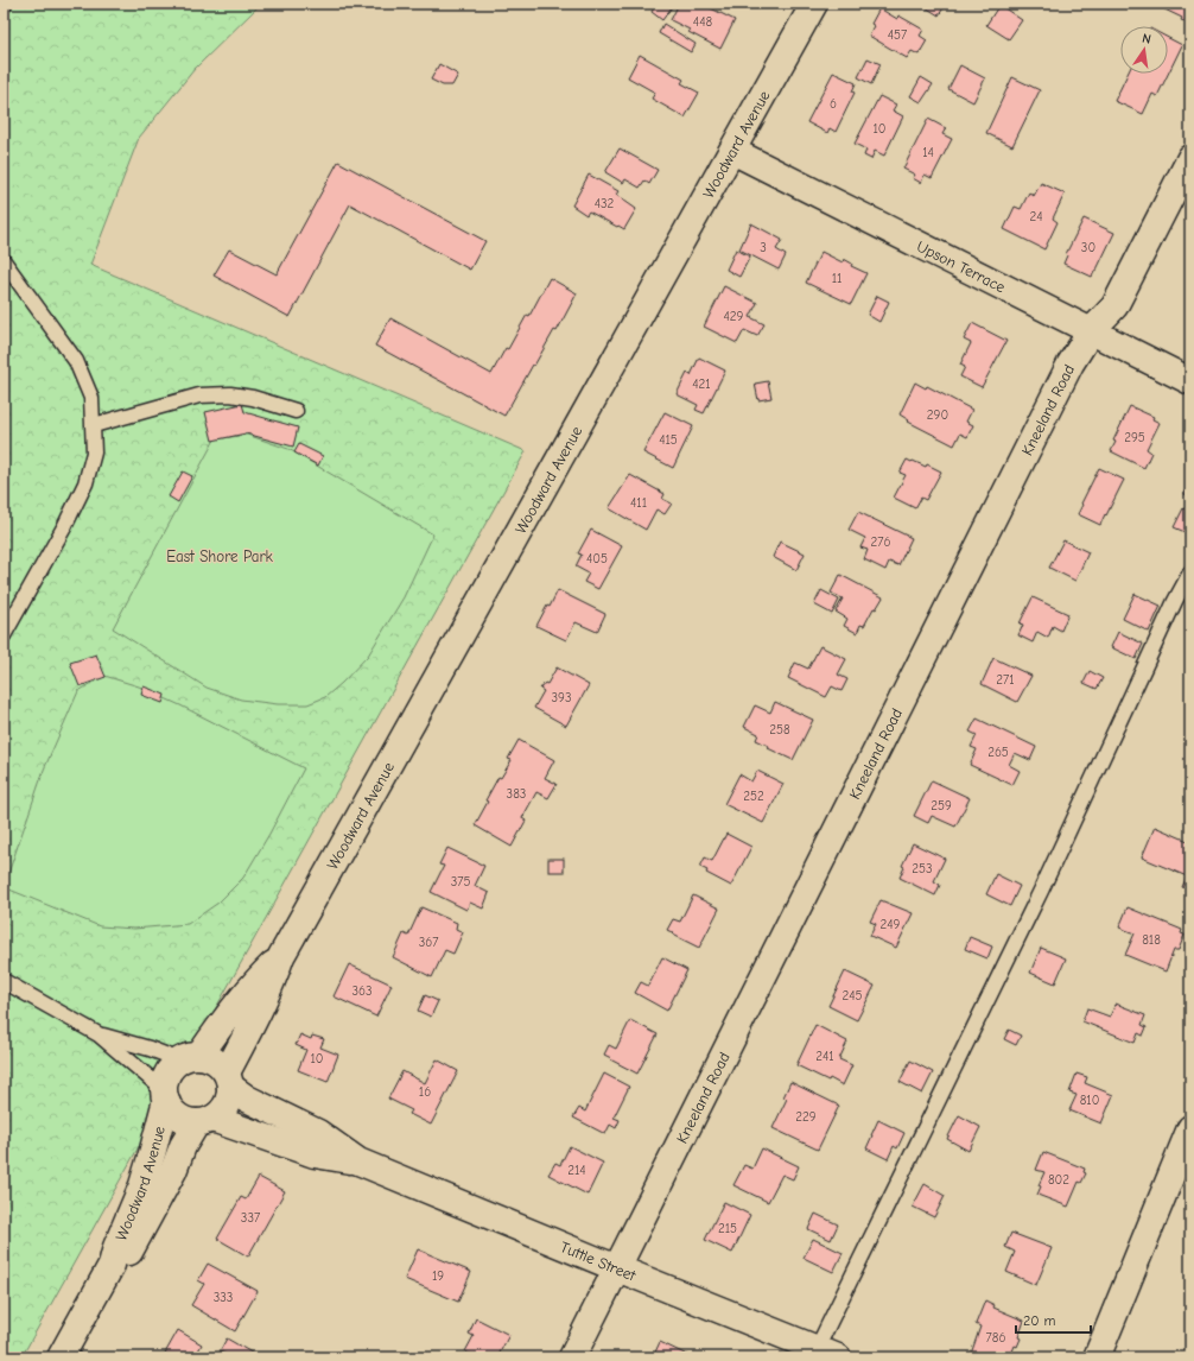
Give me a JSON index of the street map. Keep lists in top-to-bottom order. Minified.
{"streets":{"street":["Woodward Avenue","Upson Terrace","Kneeland Road","Tuttle Street"]},"crossings":[["Woodward Avenue","Upson Terrace"],["Woodward Avenue","Tuttle Street"],["Upson Terrace","Kneeland Road"],["Kneeland Road","Tuttle Street"]],"parks":["East Shore Park"],"house_numbers":["448","457","6","10","14","432","24","3","30","11","429","421","290","295","415","411","276","405","271","393","258","265","383","252","259","253","375","249","818","367","363","245","241","10","16","810","229","214","802","337","215","19","333","786"],"scale_bar":"20 m","north":"top"}
